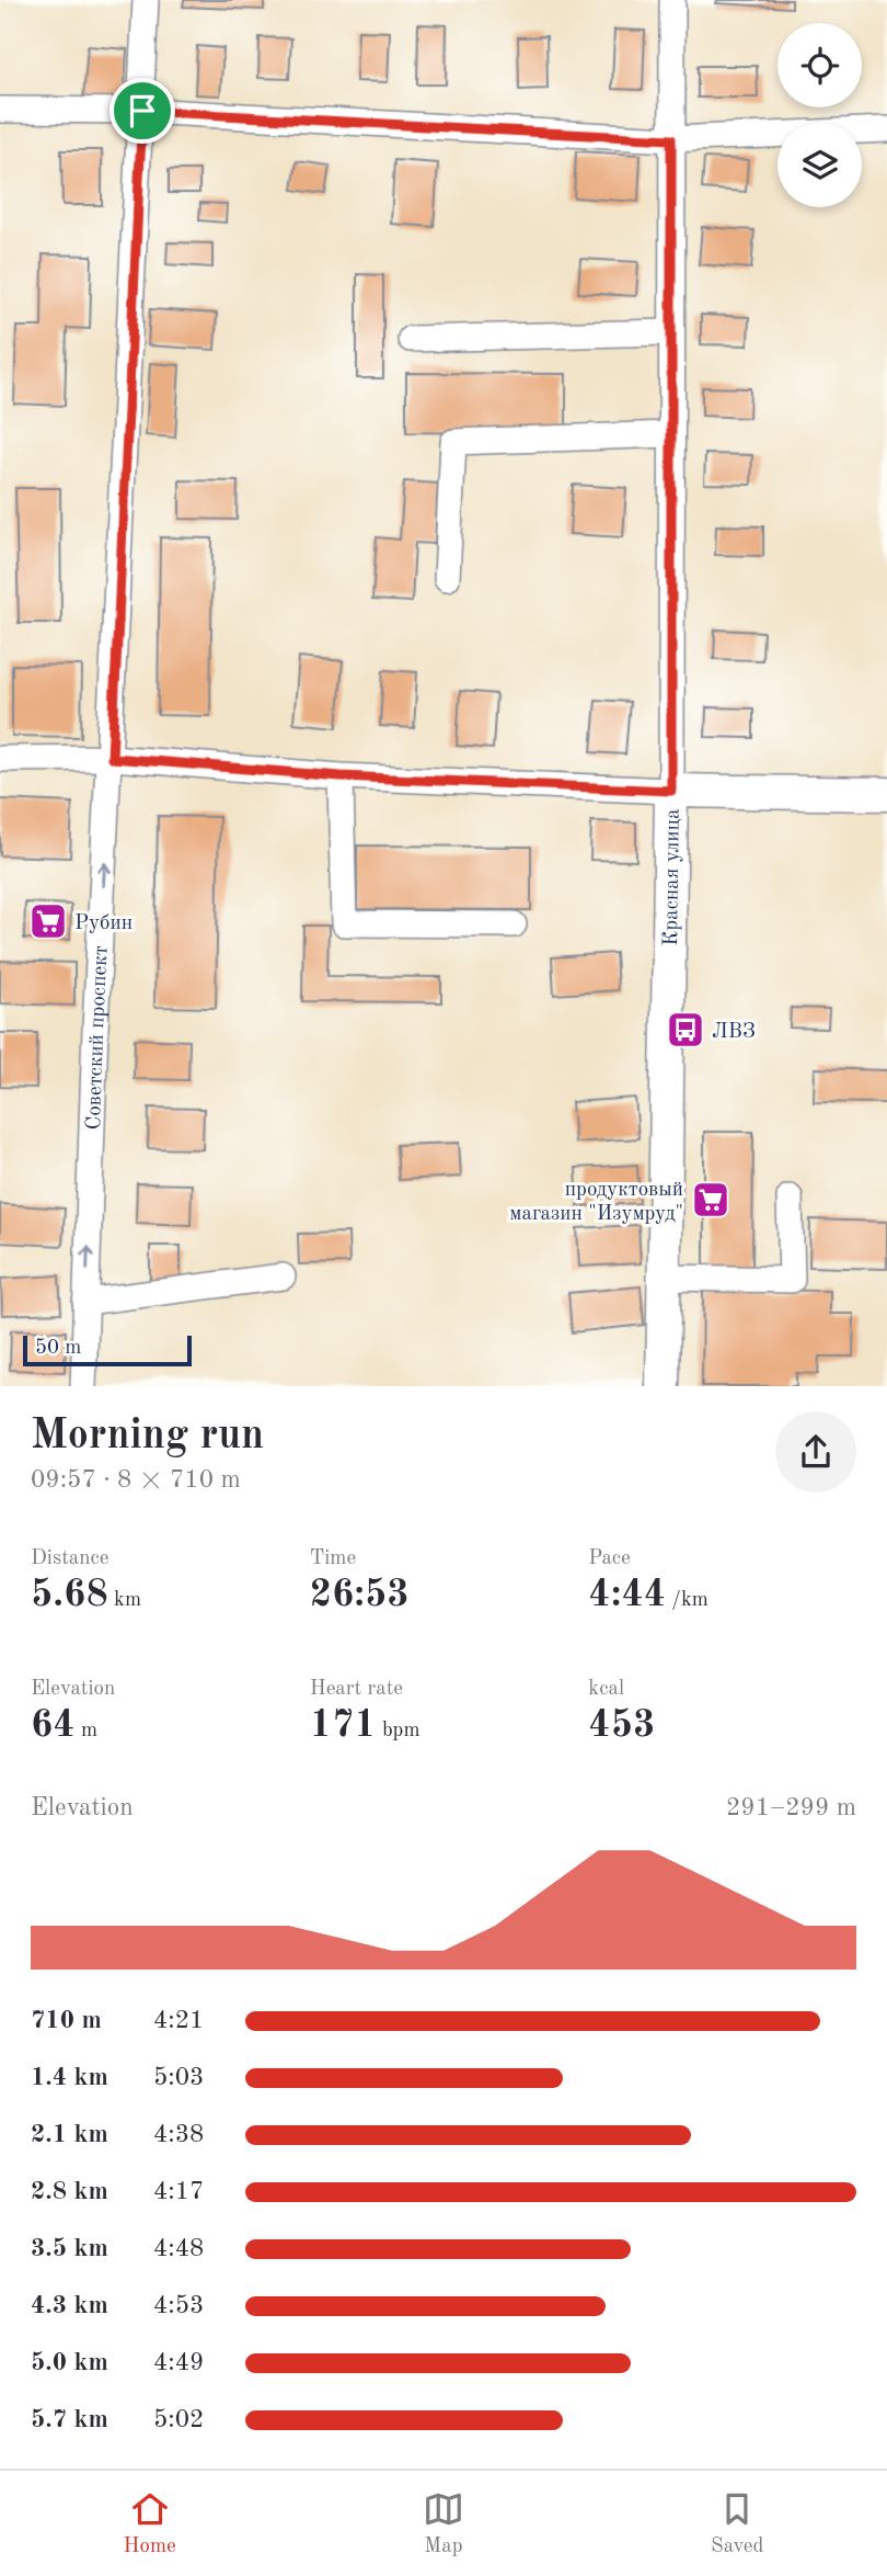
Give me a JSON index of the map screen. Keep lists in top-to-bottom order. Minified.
{"streets":{"main road":["Красная улица"],"street":["Советский проспект"]},"one_way":["Советский проспект"],"places":{"supermarket":["Рубин","продуктовый магазин \"Изумруд\""],"bus stop":["ЛВЗ"]},"scale_bar":"50 m","page":{"scale":"50 m","heading":["Morning run","09:57 · 8 × 710 m"],"stats":[["Distance","5.68 km"],["Time","26:53"],["Pace","4:44 /km"],["Elevation","64 m"],["Heart rate","171 bpm"],["kcal","453"]],"chart":["Elevation","291–299 m"],"list":[{"name":"710 m","note":"4:21"},{"name":"1.4 km","note":"5:03"},{"name":"2.1 km","note":"4:38"},{"name":"2.8 km","note":"4:17"},{"name":"3.5 km","note":"4:48"},{"name":"4.3 km","note":"4:53"},{"name":"5.0 km","note":"4:49"},{"name":"5.7 km","note":"5:02"}],"tabs":["Home","Map","Saved"]}}
